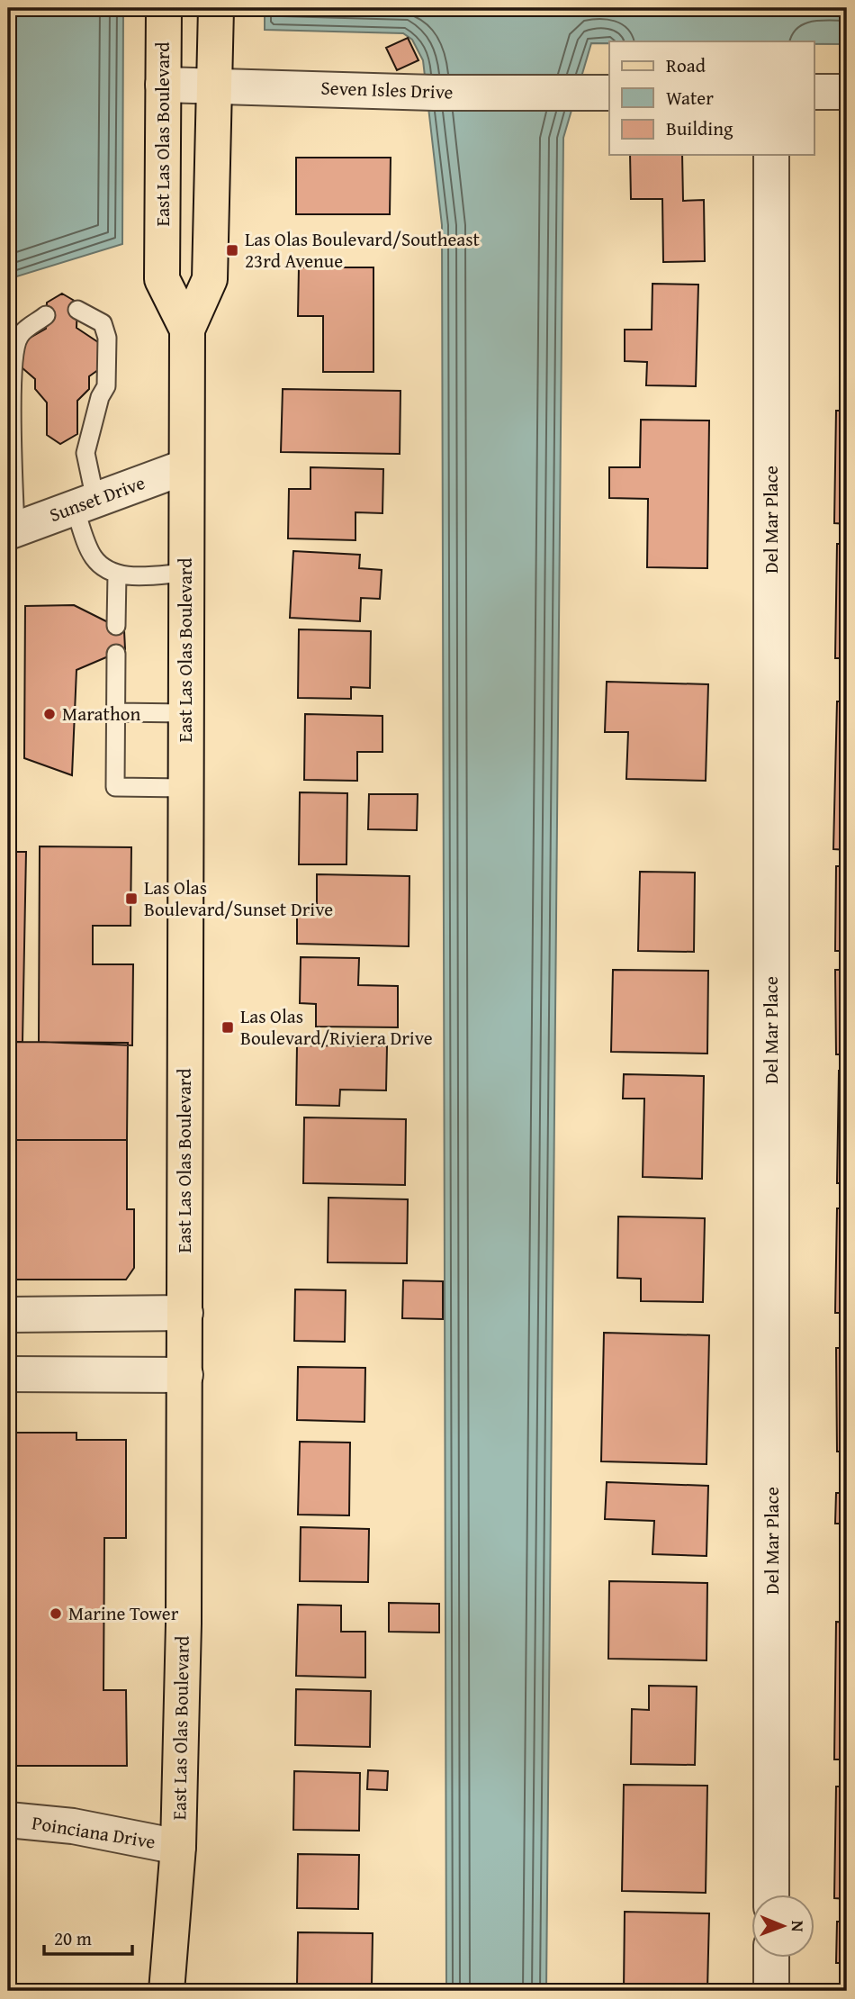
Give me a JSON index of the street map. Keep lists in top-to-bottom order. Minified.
{"streets":{"main road":["East Las Olas Boulevard"],"street":["Seven Isles Drive","Sunset Drive","Del Mar Place","Poinciana Drive"]},"crossings":[["Seven Isles Drive","East Las Olas Boulevard"],["East Las Olas Boulevard","Sunset Drive"],["East Las Olas Boulevard","Poinciana Drive"]],"places":{"transit":["Las Olas Boulevard/Southeast 23rd Avenue","Las Olas Boulevard/Sunset Drive","Las Olas Boulevard/Riviera Drive"],"other":["Marathon","Marine Tower"]},"legend":["Road","Water","Building"],"scale_bar":"20 m","north":"right"}
